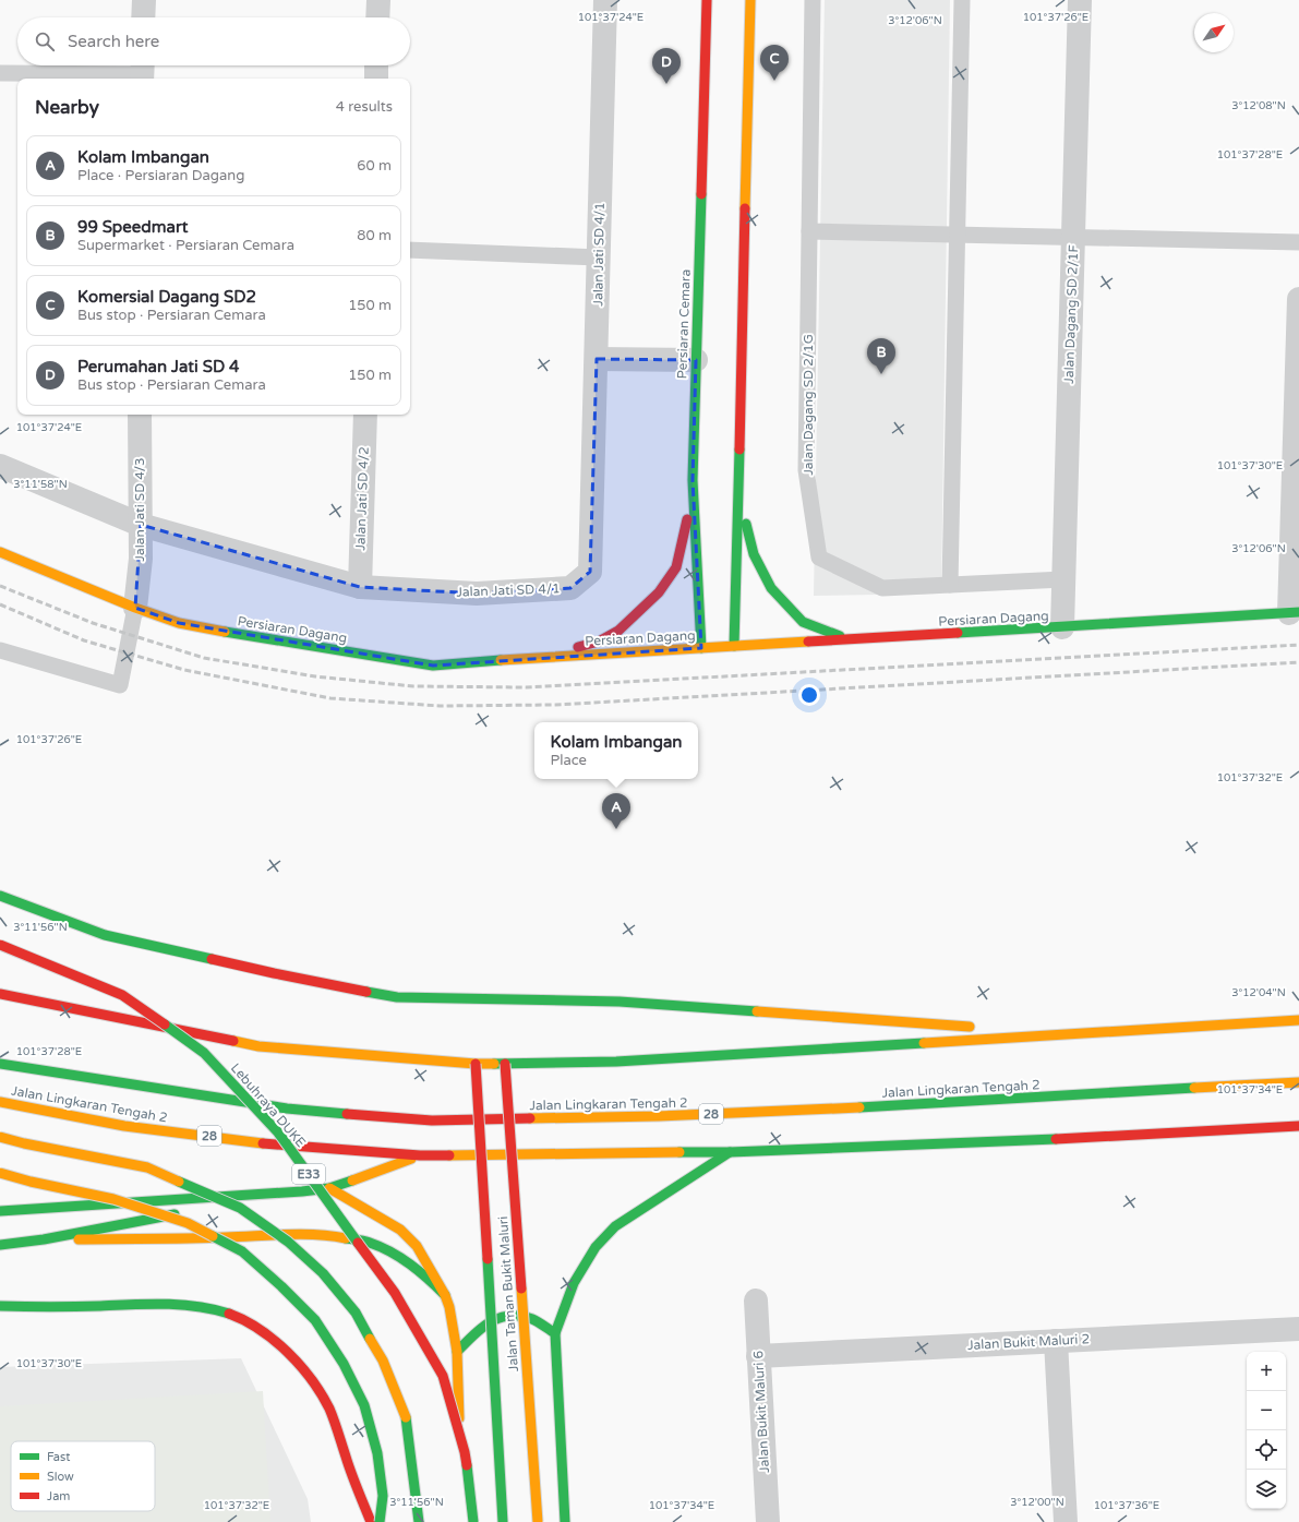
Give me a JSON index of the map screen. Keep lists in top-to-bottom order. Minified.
{"streets":{"main road":["Persiaran Cemara","Persiaran Dagang","Jalan Lingkaran Tengah 2","Lebuhraya DUKE","28","E33","Jalan Taman Bukit Maluri"],"street":["Jalan Jati SD 4/1","Jalan Dagang SD 2/1F","Jalan Jati SD 4/2","Jalan Jati SD 4/3","Jalan Bukit Maluri 2","Jalan Bukit Maluri 6"],"lane":["Jalan Dagang SD 2/1G"]},"crossings":[["Jalan Jati SD 4/1","Jalan Jati SD 4/2"],["Jalan Jati SD 4/1","Jalan Jati SD 4/3"],["Jalan Dagang SD 2/1F","Jalan Dagang SD 2/1G"],["Jalan Dagang SD 2/1F","Persiaran Dagang"],["Persiaran Cemara","Persiaran Dagang"],["Jalan Jati SD 4/3","Persiaran Dagang"],["Jalan Bukit Maluri 2","Jalan Bukit Maluri 6"]],"legend":["Fast","Slow","Jam"],"north":"top right","page":{"search":"Search here","pins":["C","D","B","A"],"heading":["Nearby","4 results"],"list":[{"mark":"A","name":"Kolam Imbangan","note":"Place · Persiaran Dagang","value":"60 m"},{"mark":"B","name":"99 Speedmart","note":"Supermarket · Persiaran Cemara","value":"80 m"},{"mark":"C","name":"Komersial Dagang SD2","note":"Bus stop · Persiaran Cemara","value":"150 m"},{"mark":"D","name":"Perumahan Jati SD 4","note":"Bus stop · Persiaran Cemara","value":"150 m"}],"popup":["Kolam Imbangan","Place"],"map_buttons":["+","−"]},"coordinates":["101°37'24\"E","101°37'26\"E","3°12'06\"N","3°12'08\"N","101°37'28\"E","101°37'30\"E","3°11'58\"N","101°37'32\"E","3°11'56\"N","3°12'04\"N","101°37'34\"E","3°12'00\"N","101°37'36\"E"]}
